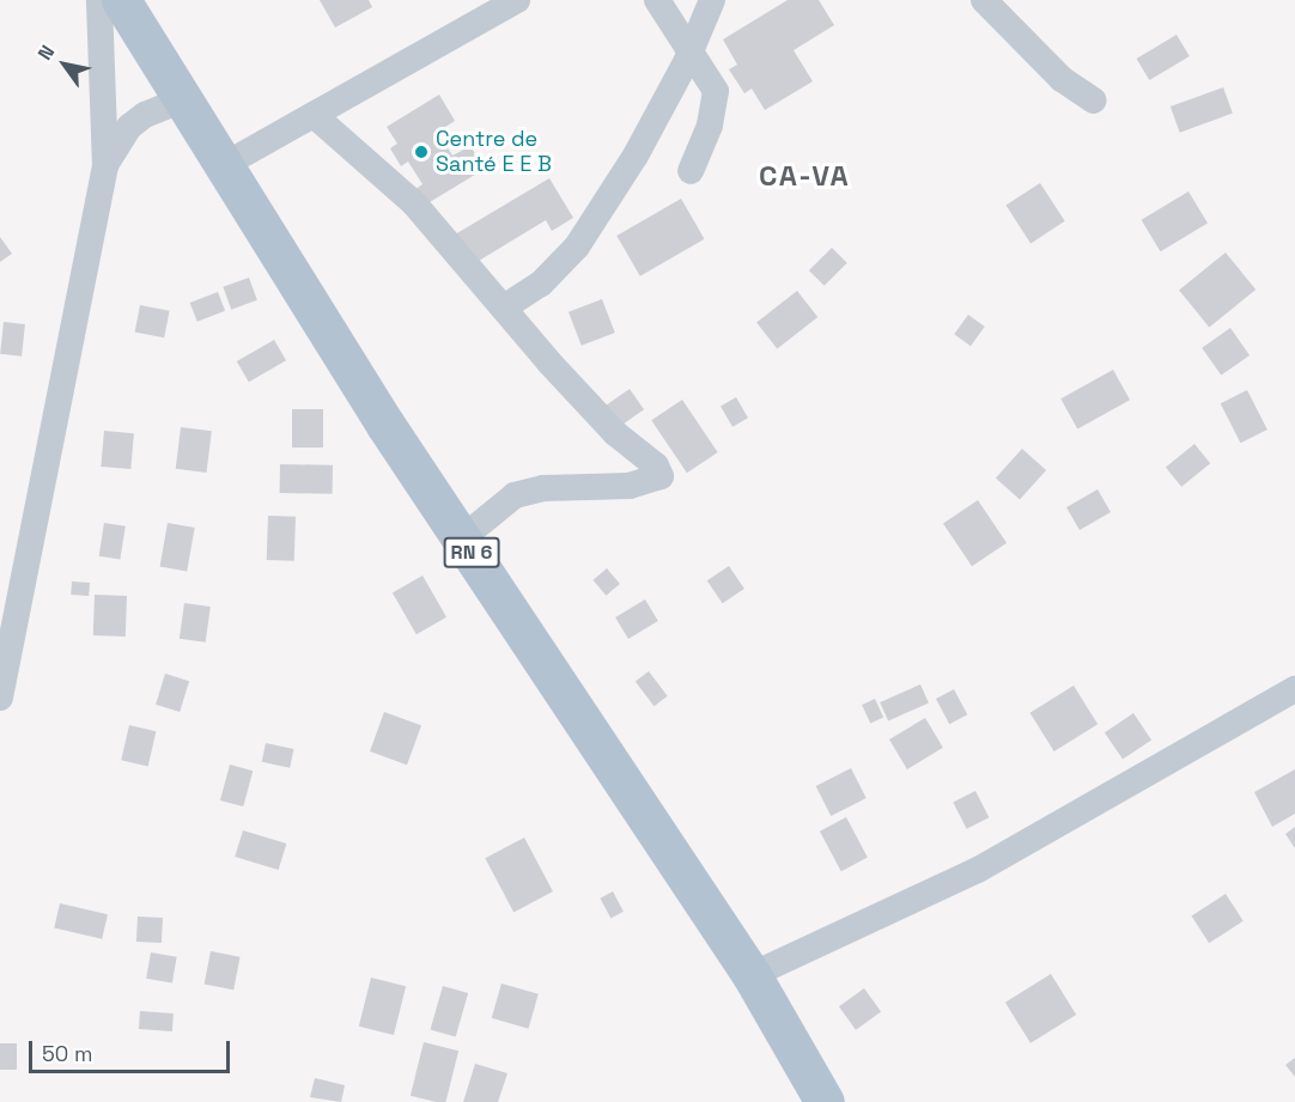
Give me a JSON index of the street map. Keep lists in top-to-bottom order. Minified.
{"streets":{"main road":["RN 6"]},"districts":["CA-VA"],"places":["Centre de Santé E E B"],"scale_bar":"50 m","north":"top left"}
